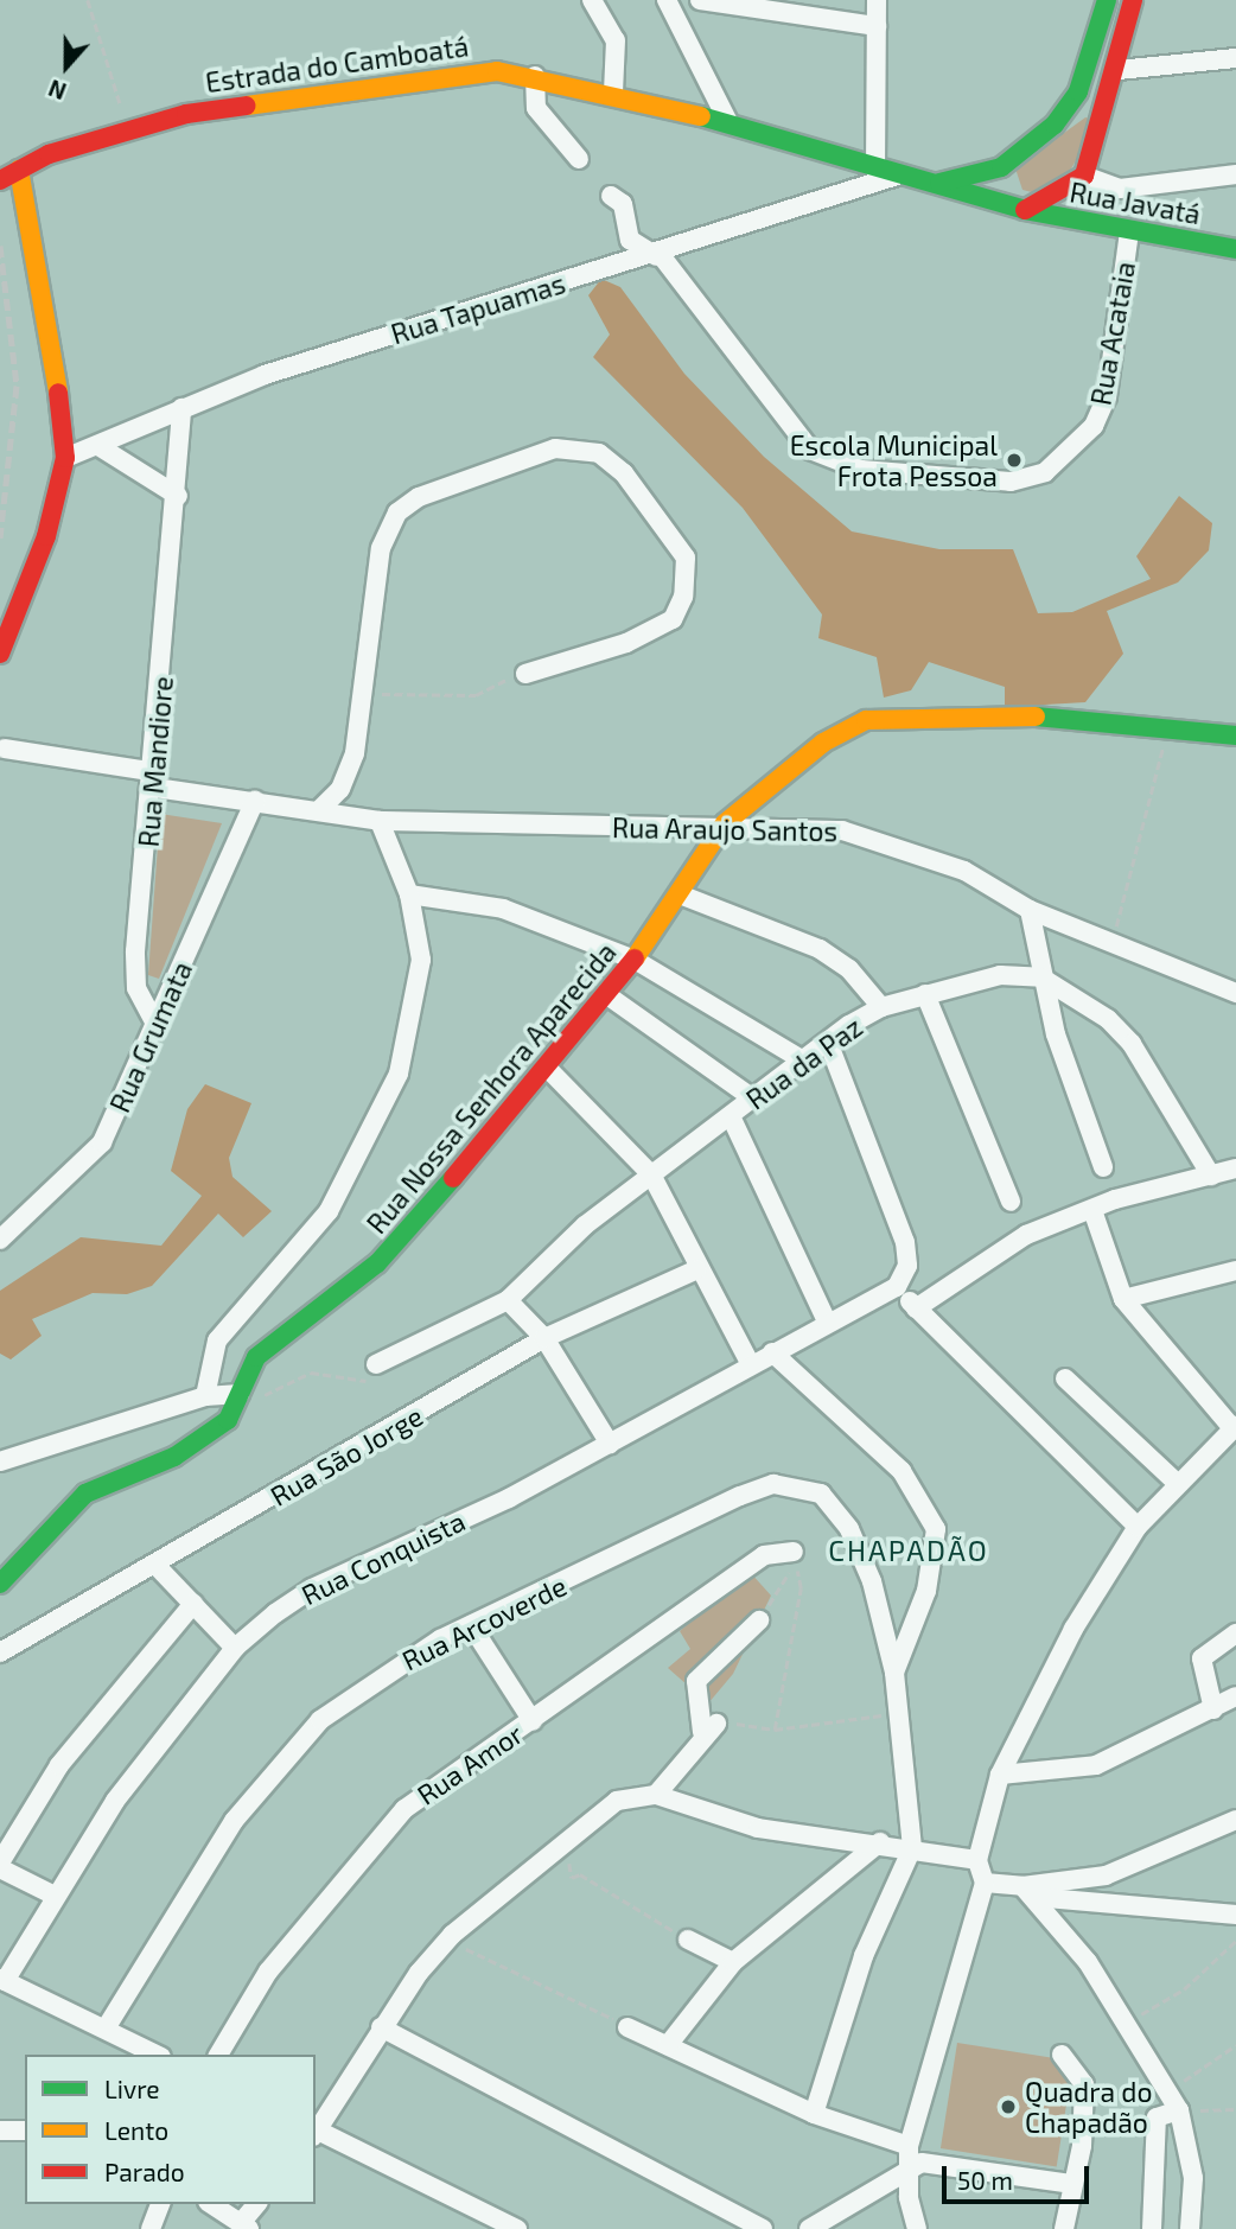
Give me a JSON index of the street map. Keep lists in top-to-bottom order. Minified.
{"streets":{"main road":["Estrada do Camboatá","Rua Javatá","Rua Nossa Senhora Aparecida"],"street":["Rua Tapuamas","Rua Acataia","Rua Mandiore","Rua Araujo Santos","Rua Grumata","Rua da Paz","Rua São Jorge","Rua Conquista","Rua Arcoverde","Rua Amor"]},"crossings":[["Estrada do Camboatá","Rua Javatá"],["Estrada do Camboatá","Rua Tapuamas"],["Rua Javatá","Rua Acataia"],["Rua Tapuamas","Rua Acataia"],["Rua Tapuamas","Rua Mandiore"],["Rua Mandiore","Rua Araujo Santos"],["Rua Mandiore","Rua Grumata"],["Rua Araujo Santos","Rua Grumata"],["Rua Araujo Santos","Rua Nossa Senhora Aparecida"]],"districts":["CHAPADÃO"],"places":["Escola Municipal Frota Pessoa","Quadra do Chapadão"],"legend":["Livre","Lento","Parado"],"scale_bar":"50 m","north":"bottom"}
